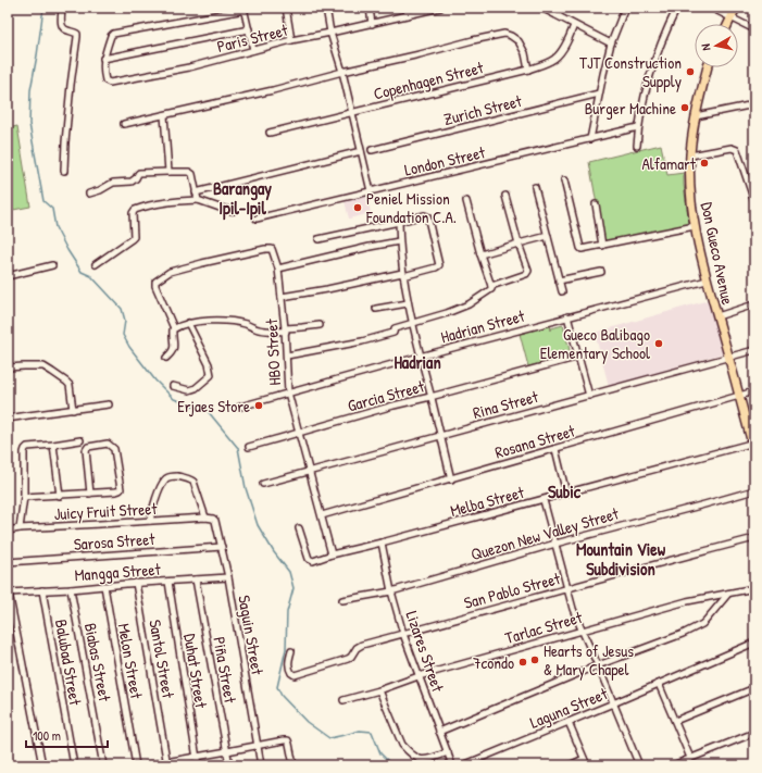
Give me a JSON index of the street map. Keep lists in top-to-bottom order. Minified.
{"streets":{"main road":["Don Gueco Avenue"],"street":["Paris Street","Copenhagen Street","Zurich Street","London Street","Hadrian Street","HBO Street","Garcia Street","Rina Street","Rosana Street","Melba Street","Juicy Fruit Street","Quezon New Valley Street","Sarosa Street","Mangga Street","San Pablo Street","Tarlac Street","Saguin Street","Lizares Street","Santol Street","Melon Street","Balubad Street","Biabas Street","Piña Street","Duhat Street","Laguna Street"]},"crossings":[["Don Gueco Avenue","Hadrian Street"],["Don Gueco Avenue","Rina Street"],["Don Gueco Avenue","Rosana Street"],["Don Gueco Avenue","Melba Street"],["Hadrian Street","HBO Street"],["HBO Street","Garcia Street"],["HBO Street","Rina Street"],["HBO Street","Rosana Street"],["HBO Street","Melba Street"],["Melba Street","Lizares Street"],["Juicy Fruit Street","Saguin Street"],["Quezon New Valley Street","Lizares Street"],["Sarosa Street","Saguin Street"],["Mangga Street","Saguin Street"],["Mangga Street","Santol Street"],["Mangga Street","Melon Street"],["Mangga Street","Balubad Street"],["Mangga Street","Biabas Street"],["Mangga Street","Piña Street"],["Mangga Street","Duhat Street"],["San Pablo Street","Lizares Street"],["Tarlac Street","Lizares Street"]],"districts":["Barangay Ipil-Ipil","Hadrian","Subic","Mountain View Subdivision"],"places":["TJT Construction Supply","Burger Machine","Alfamart","Peniel Mission Foundation C.A.","Gueco Balibago Elementary School","Erjaes Store","Hearts of Jesus & Mary Chapel","7condo"],"scale_bar":"100 m","north":"left"}
